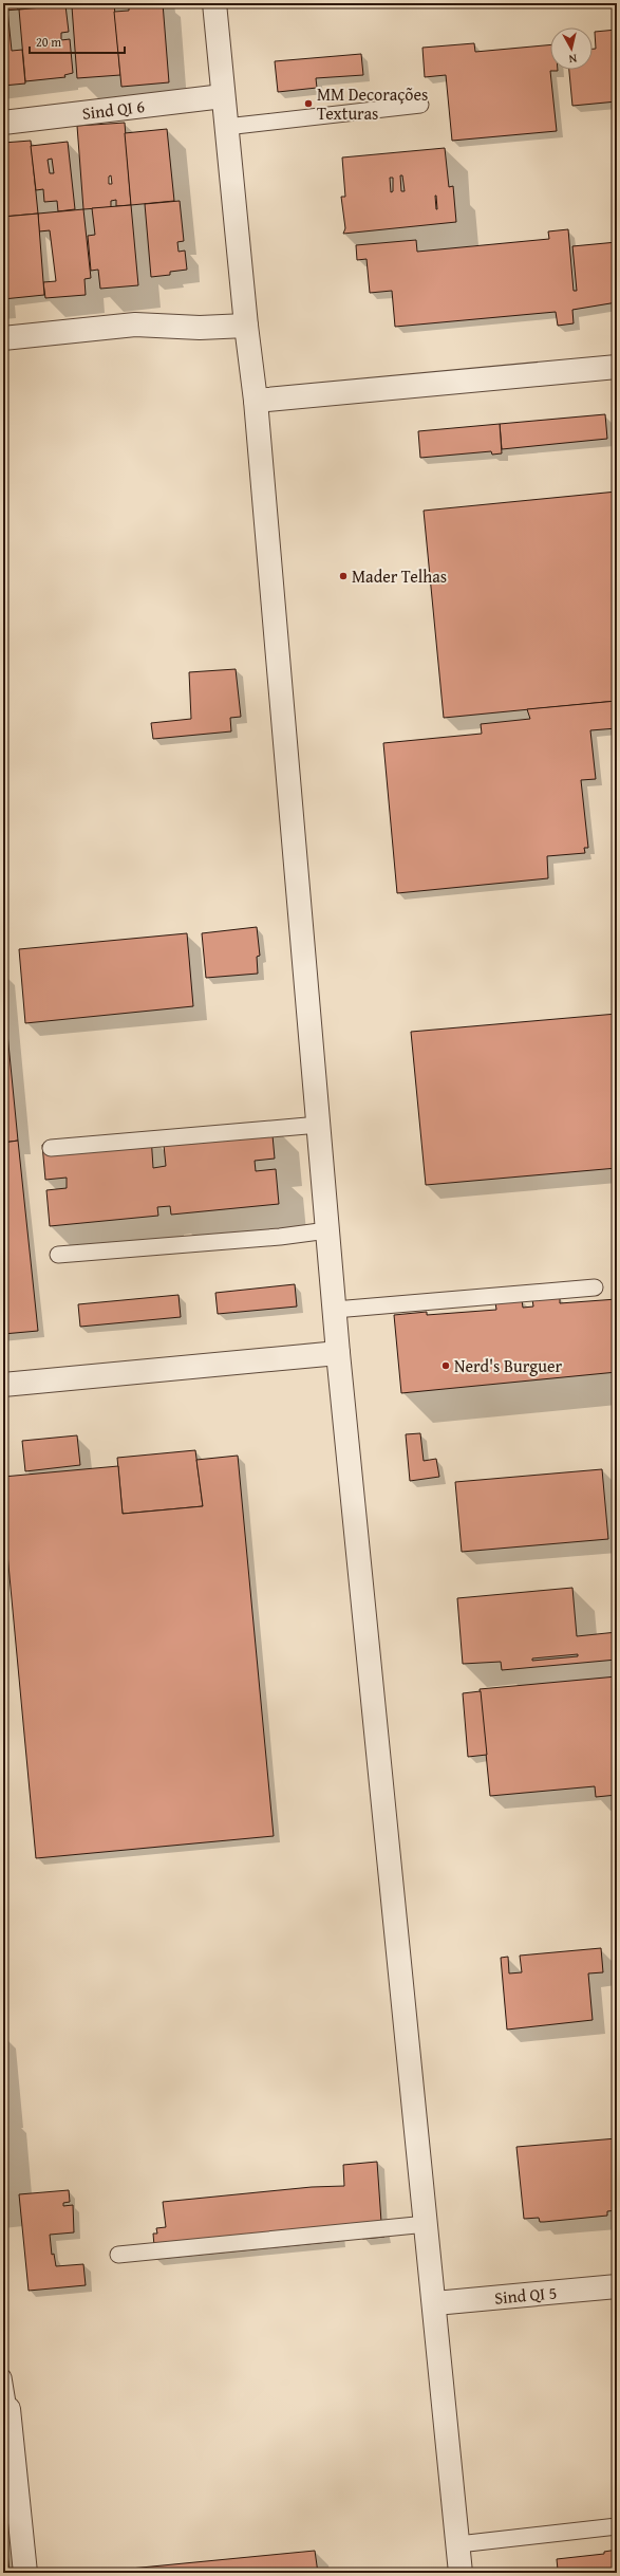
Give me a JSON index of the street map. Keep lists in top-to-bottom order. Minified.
{"streets":{"street":["Sind QI 6","Sind QI 5"]},"places":["MM Decorações Texturas","Mader Telhas","Nerd's Burguer"],"scale_bar":"20 m","north":"bottom"}
